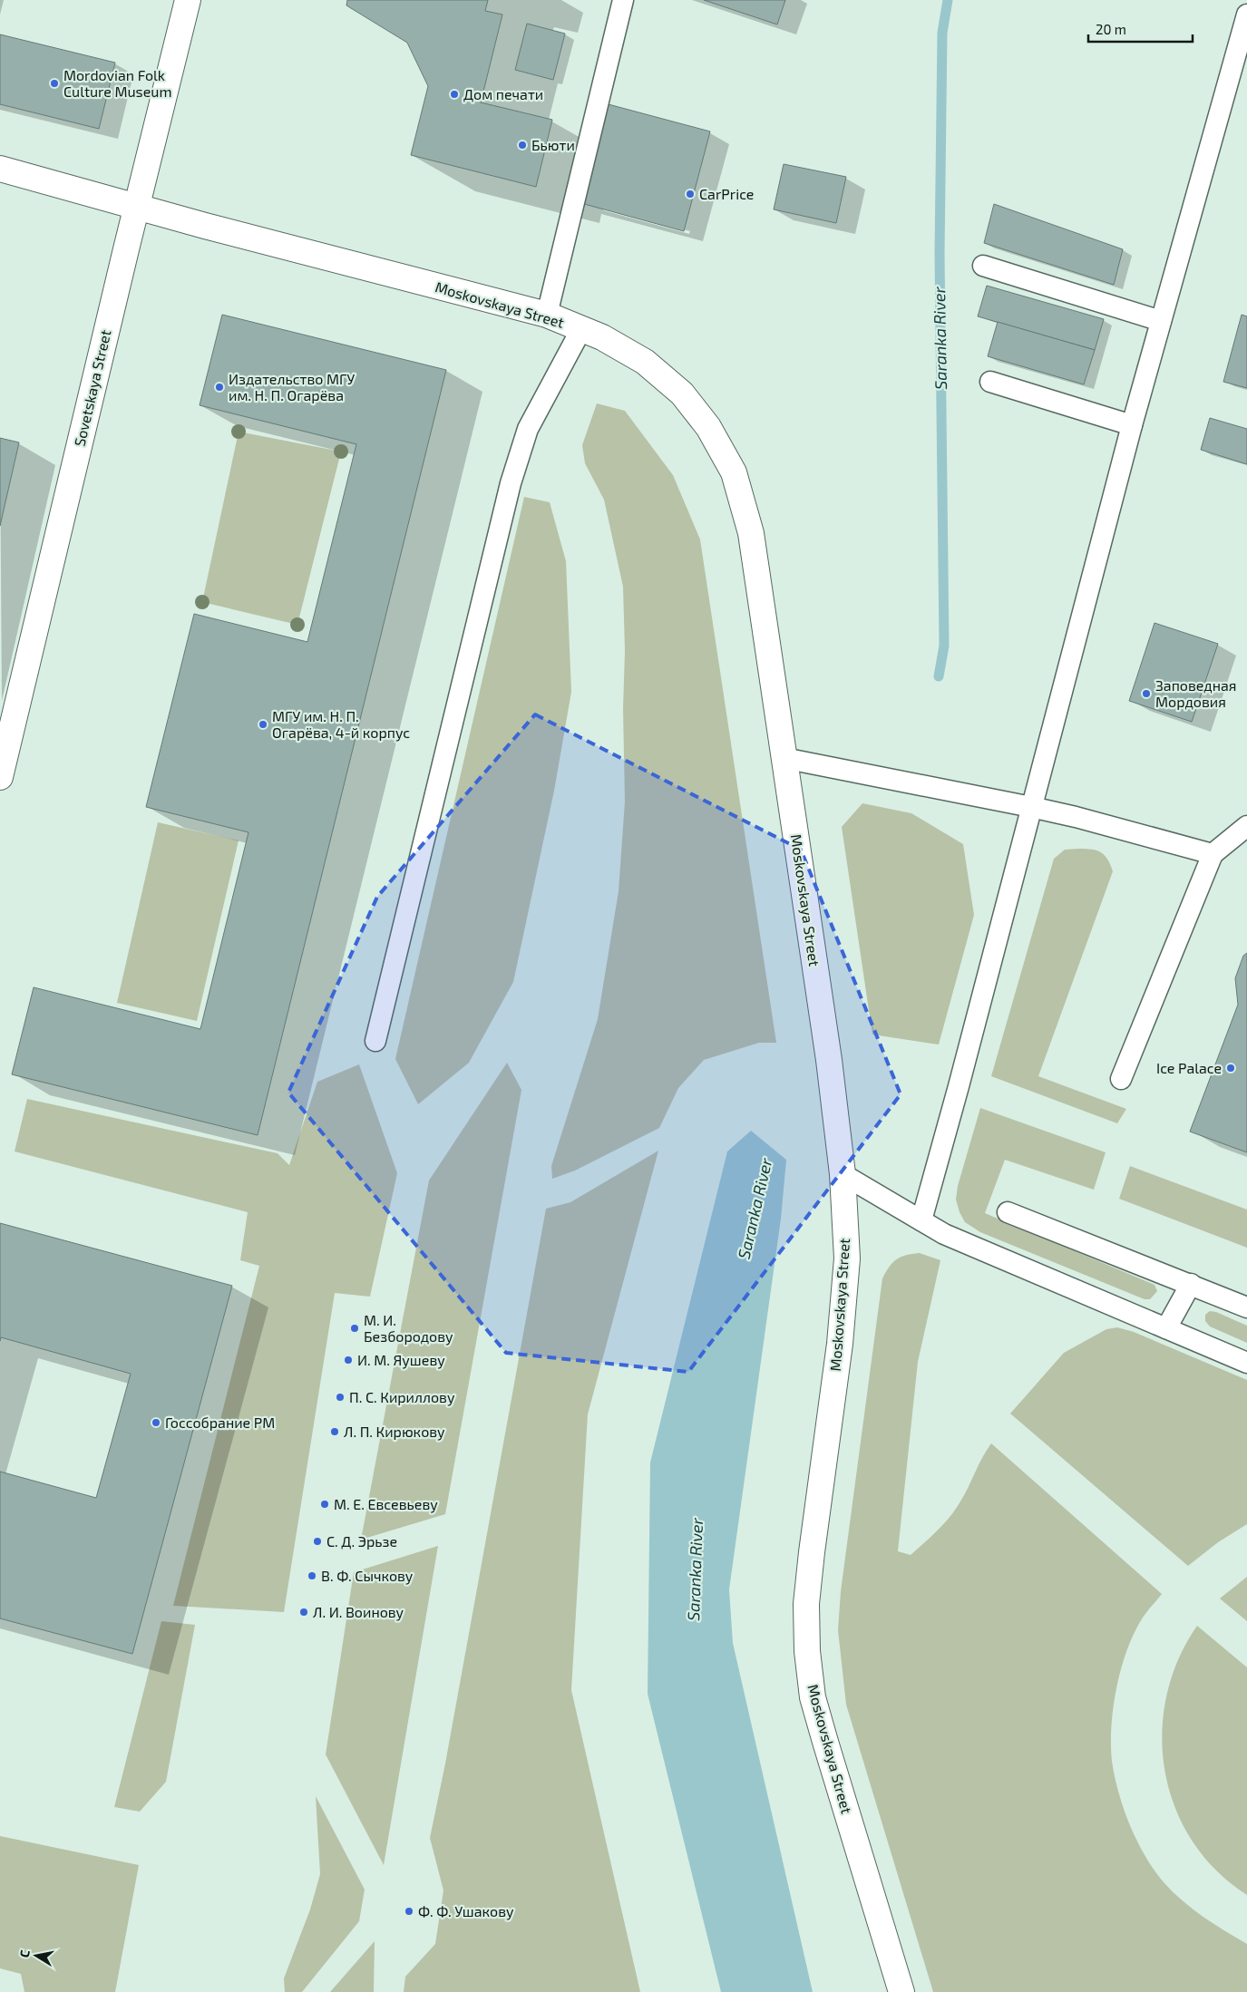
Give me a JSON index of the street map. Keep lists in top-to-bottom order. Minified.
{"streets":{"street":["Moskovskaya Street","Sovetskaya Street"]},"crossings":[["Moskovskaya Street","Sovetskaya Street"]],"water":["Saranka River"],"places":["Mordovian Folk Culture Museum","Дом печати","Бьюти","CarPrice","Издательство МГУ им. Н. П. Огарёва","Заповедная Мордовия","МГУ им. Н. П. Огарёва, 4-й корпус","Ice Palace","М. И. Безбородову","И. М. Яушеву","П. С. Кириллову","Госсобрание РМ","Л. П. Кирюкову","М. Е. Евсевьеву","С. Д. Эрьзе","В. Ф. Сычкову","Л. И. Воинову","Ф. Ф. Ушакову"],"scale_bar":"20 m","north":"left"}
